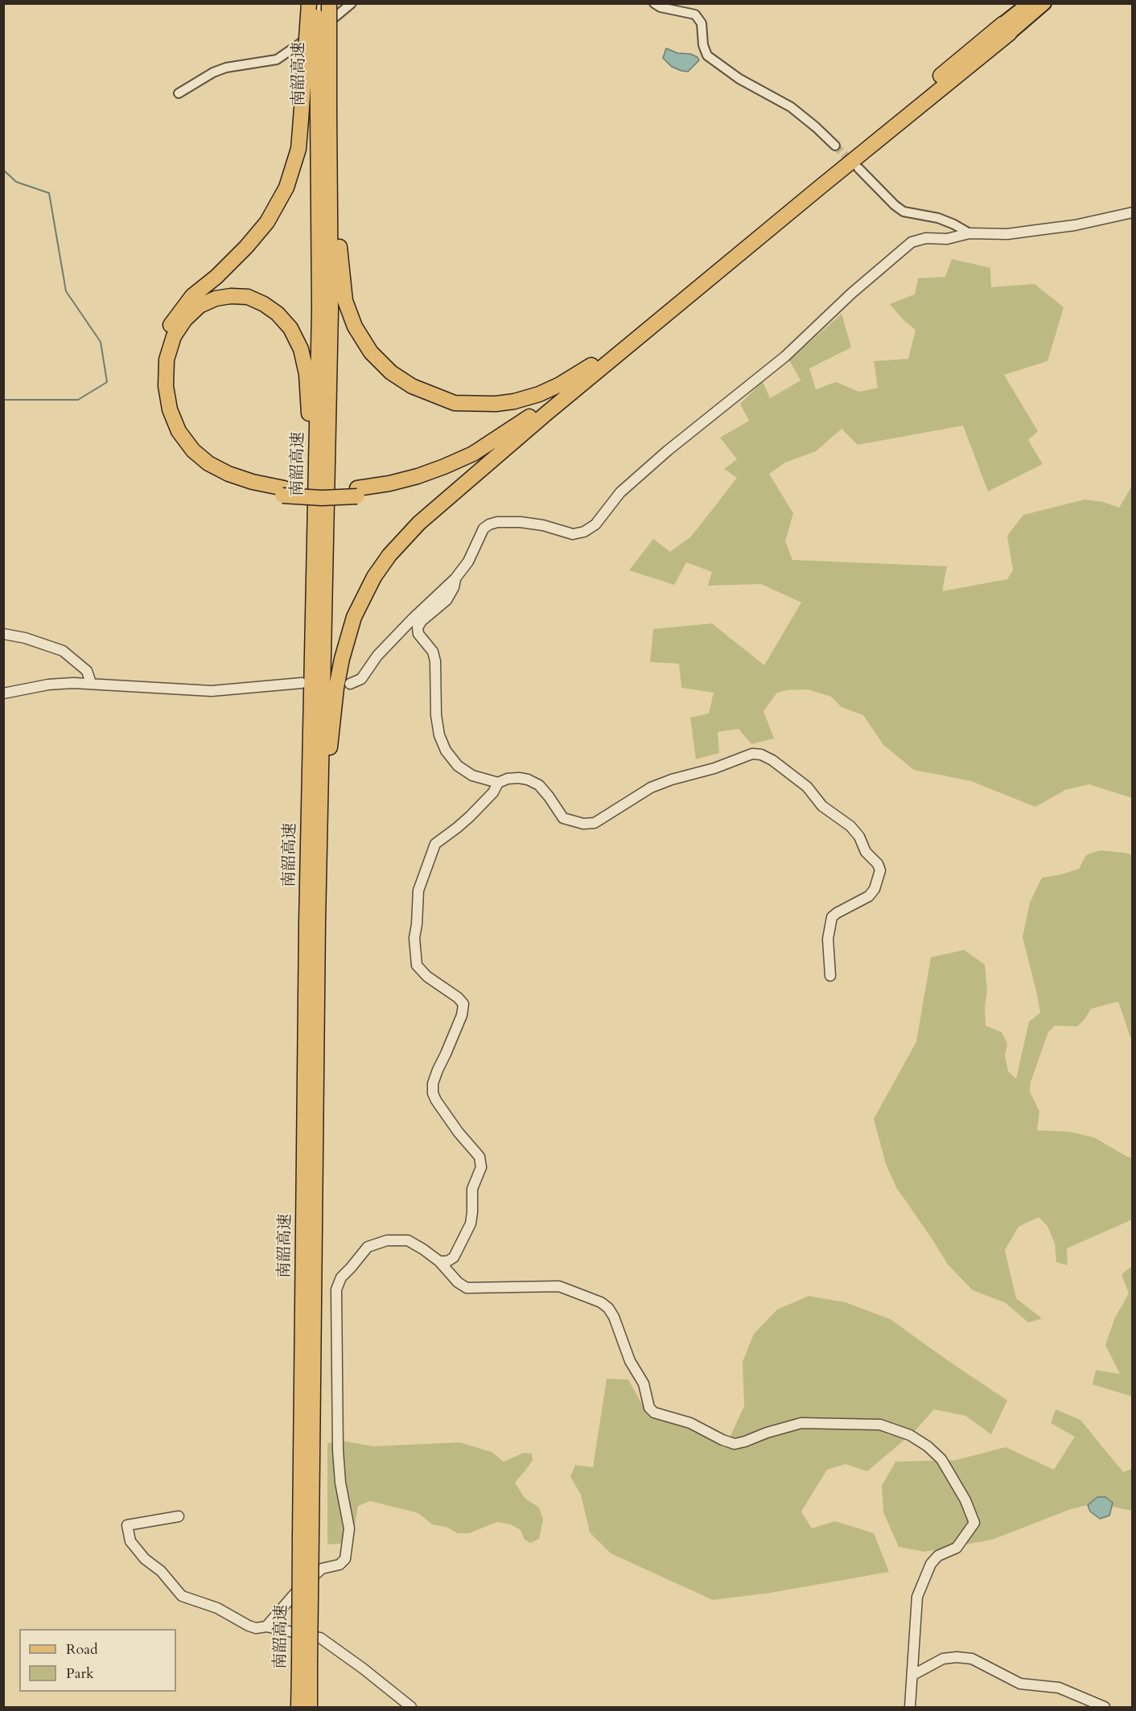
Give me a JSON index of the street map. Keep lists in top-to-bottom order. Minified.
{"streets":{"highway":["南韶高速"]},"legend":["Road","Park"]}
